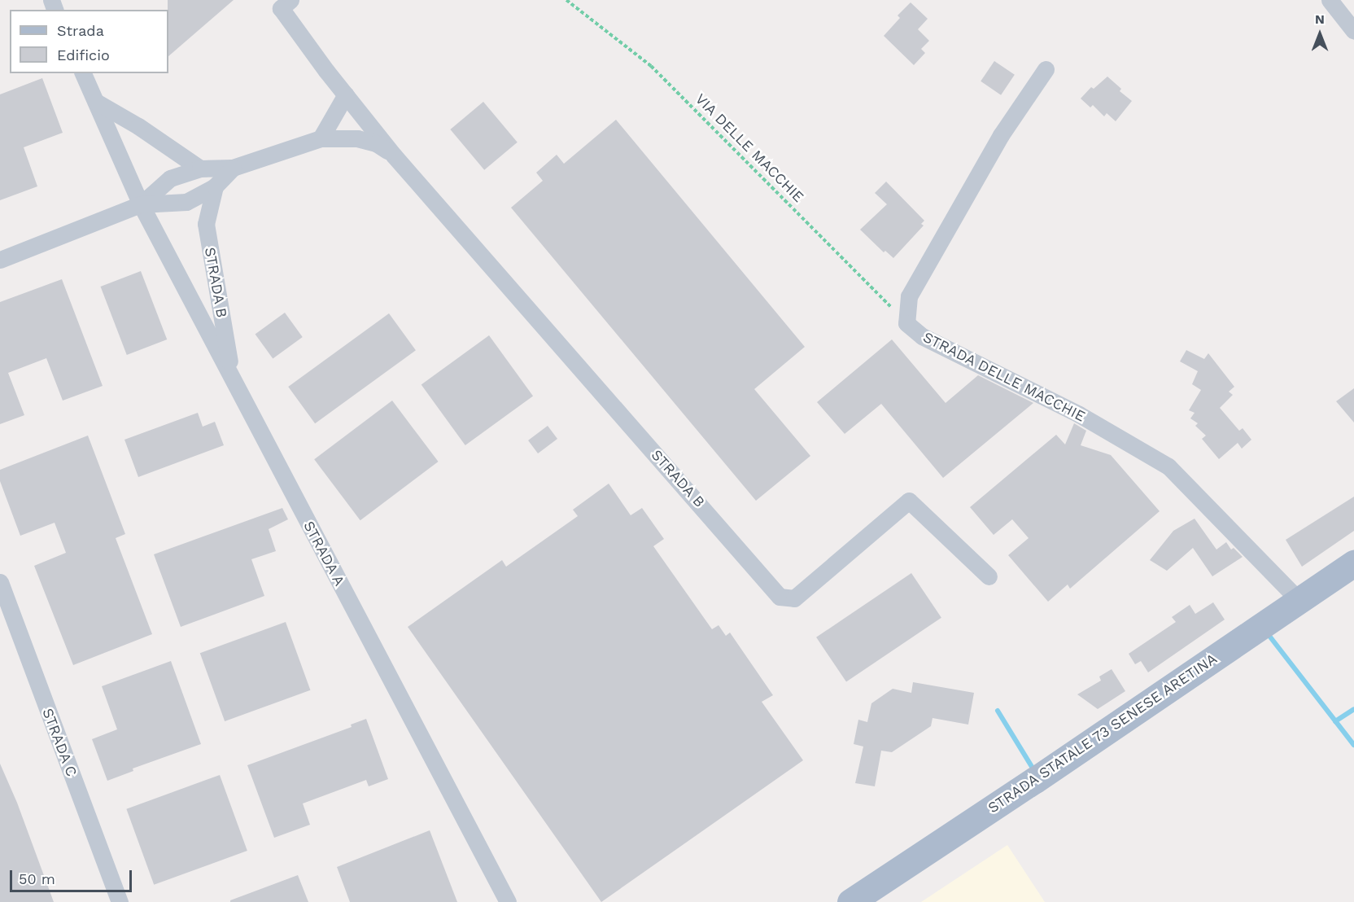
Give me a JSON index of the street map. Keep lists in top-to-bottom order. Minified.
{"streets":{"main road":["STRADA STATALE 73 SENESE ARETINA"],"street":["STRADA B","STRADA DELLE MACCHIE","STRADA A","STRADA C"],"path":["VIA DELLE MACCHIE"]},"crossings":[["VIA DELLE MACCHIE","STRADA DELLE MACCHIE"],["STRADA B","STRADA A"],["STRADA DELLE MACCHIE","STRADA STATALE 73 SENESE ARETINA"]],"legend":["Strada","Edificio"],"scale_bar":"50 m","north":"top"}
